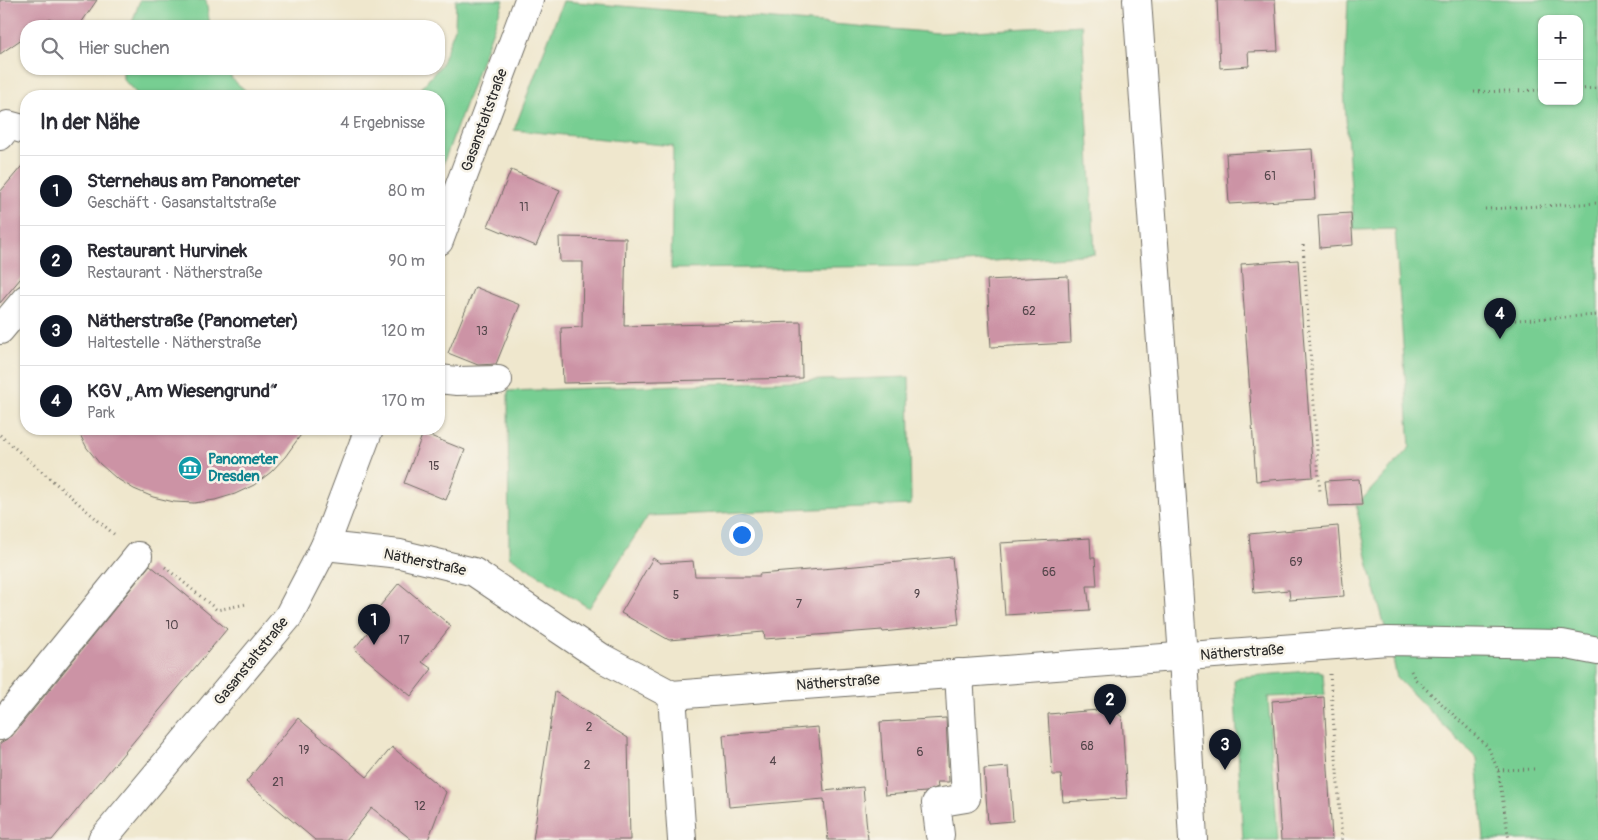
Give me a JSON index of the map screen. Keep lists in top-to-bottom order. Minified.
{"streets":{"street":["Gasanstaltstraße","Nätherstraße"]},"crossings":[["Gasanstaltstraße","Nätherstraße"]],"places":{"museum":["Panometer Dresden"]},"house_numbers":["61","11","62","13","15","69","66","9","5","7","10","17","2","68","19","6","4","2","21","12"],"page":{"map_buttons":["+","−"],"search":"Hier suchen","heading":["In der Nähe","4 Ergebnisse"],"list":[{"mark":"1","name":"Sternehaus am Panometer","note":"Geschäft · Gasanstaltstraße","value":"80 m"},{"mark":"2","name":"Restaurant Hurvinek","note":"Restaurant · Nätherstraße","value":"90 m"},{"mark":"3","name":"Nätherstraße (Panometer)","note":"Haltestelle · Nätherstraße","value":"120 m"},{"mark":"4","name":"KGV „Am Wiesengrund“","note":"Park","value":"170 m"}],"pins":["4","1","2","3"]}}
